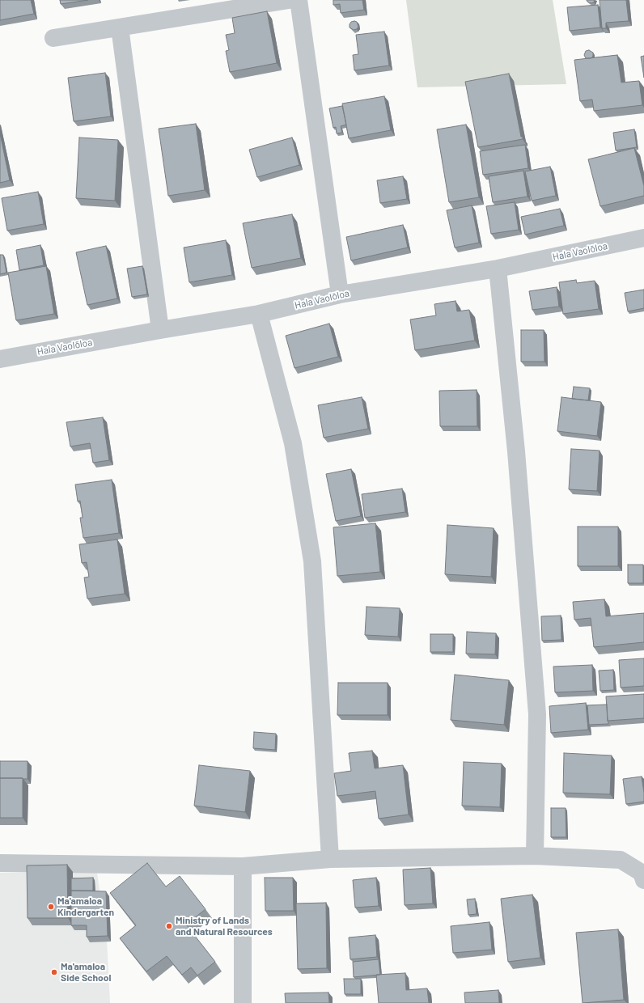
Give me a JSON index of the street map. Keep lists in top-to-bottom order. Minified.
{"streets":{"street":["Hala Vaolōloa"]},"places":["Ma'amaloa Kindergarten","Ministry of Lands and Natural Resources","Ma'amaloa Side School"]}
